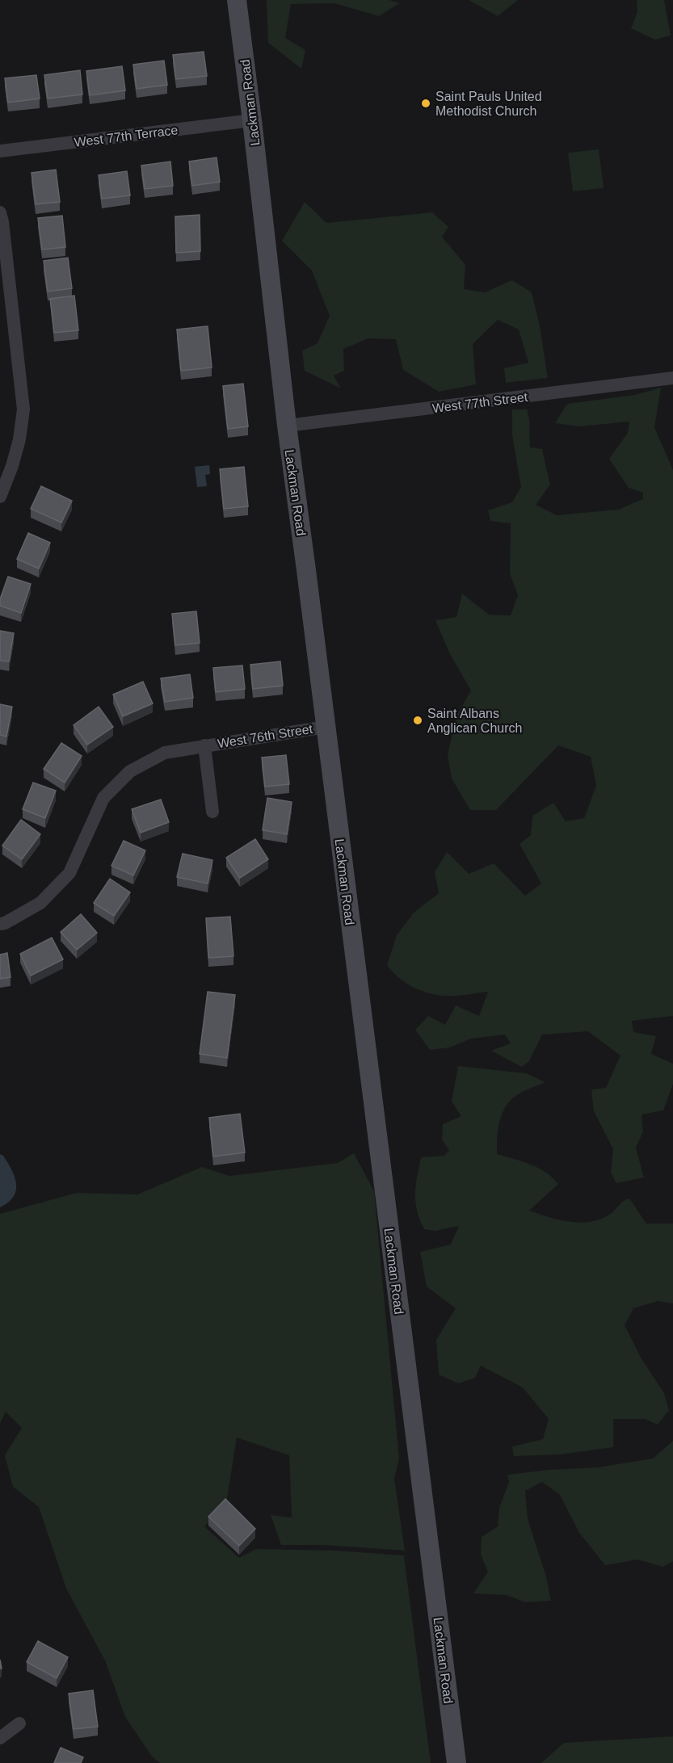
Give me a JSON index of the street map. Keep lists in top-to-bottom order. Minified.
{"streets":{"main road":["Lackman Road"],"street":["West 77th Terrace","West 77th Street","West 76th Street"]},"crossings":[["Lackman Road","West 77th Terrace"],["Lackman Road","West 77th Street"],["Lackman Road","West 76th Street"]],"places":["Saint Pauls United Methodist Church","Saint Albans Anglican Church"]}
